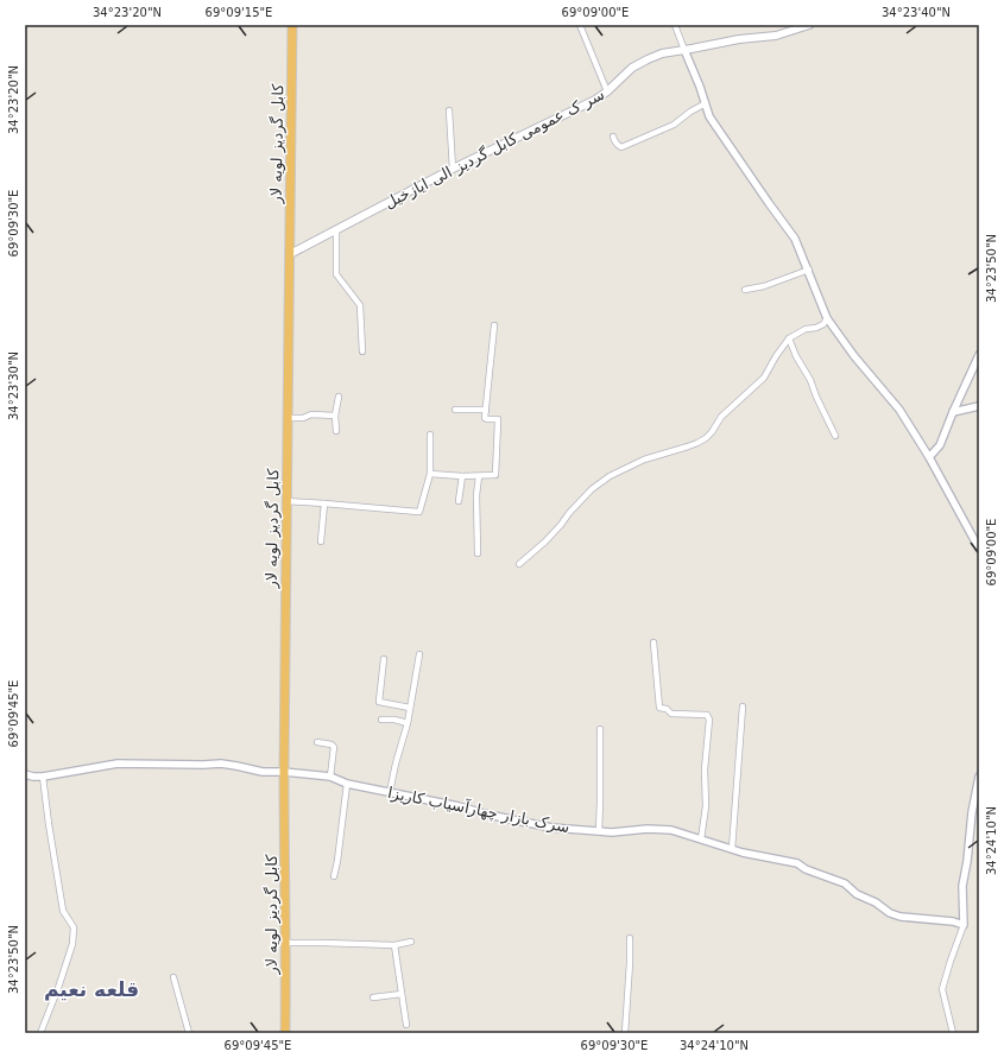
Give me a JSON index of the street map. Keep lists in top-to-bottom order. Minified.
{"streets":{"highway":["کابل گردیز لویه لار"],"main road":["سر ک عمومی کابل گردیز الی ایازخیل"],"street":["سرک بازار چهارآسیاب کاریزا"]},"crossings":[["کابل گردیز لویه لار","سر ک عمومی کابل گردیز الی ایازخیل"],["کابل گردیز لویه لار","سرک بازار چهارآسیاب کاریزا"]],"districts":["قلعه نعيم"],"coordinates":["34°23'20\"N","69°09'15\"E","69°09'00\"E","34°23'40\"N","69°09'30\"E","34°23'50\"N","34°23'30\"N","69°09'45\"E","34°24'10\"N"]}
